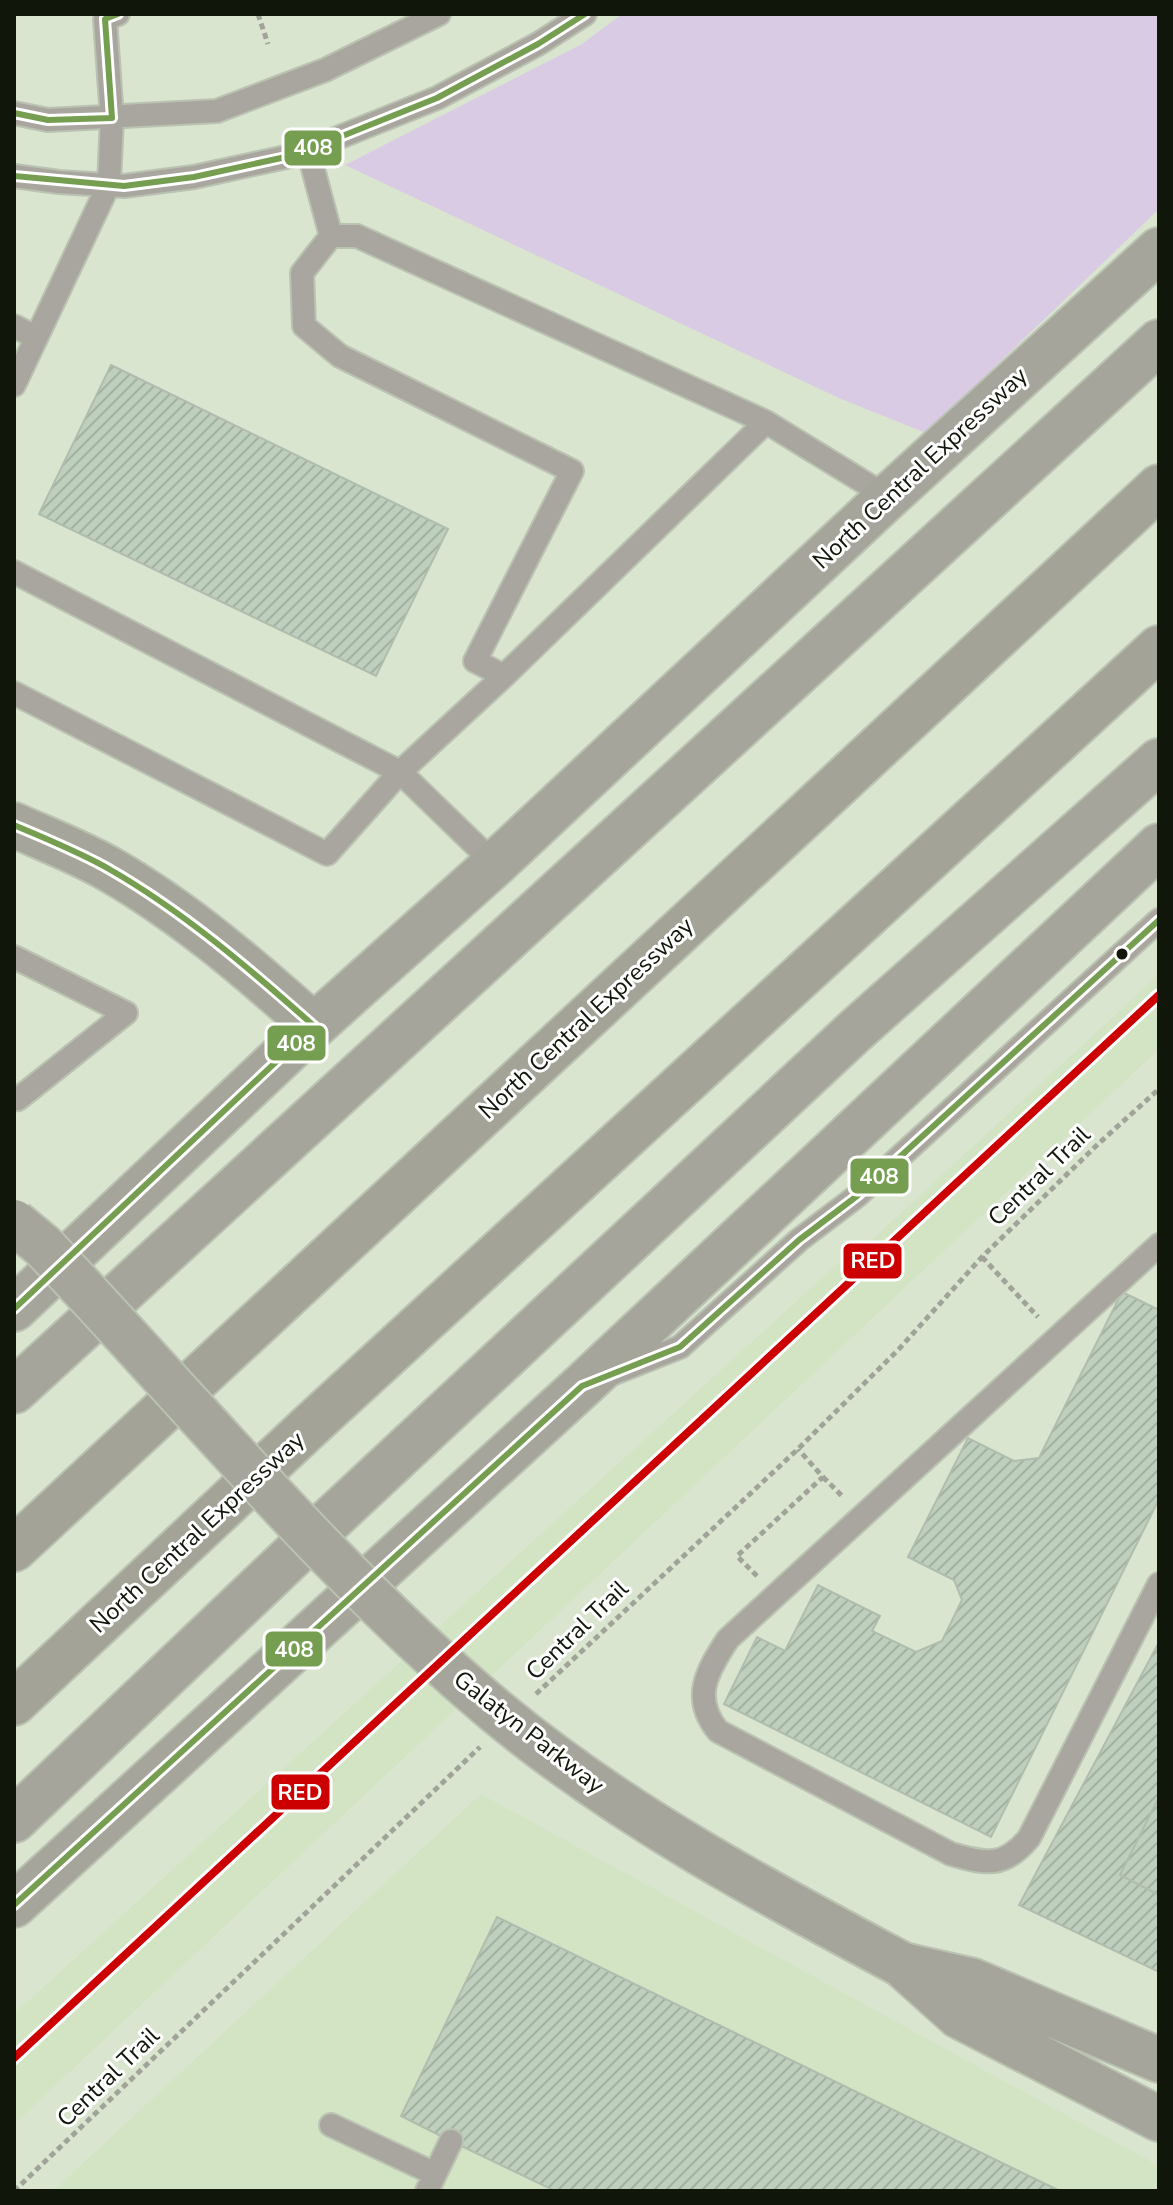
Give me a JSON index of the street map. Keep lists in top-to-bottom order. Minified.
{"streets":{"highway":["North Central Expressway"],"main road":["Galatyn Parkway"],"path":["Central Trail"]},"lines":["transit line 408","transit line RED"]}
